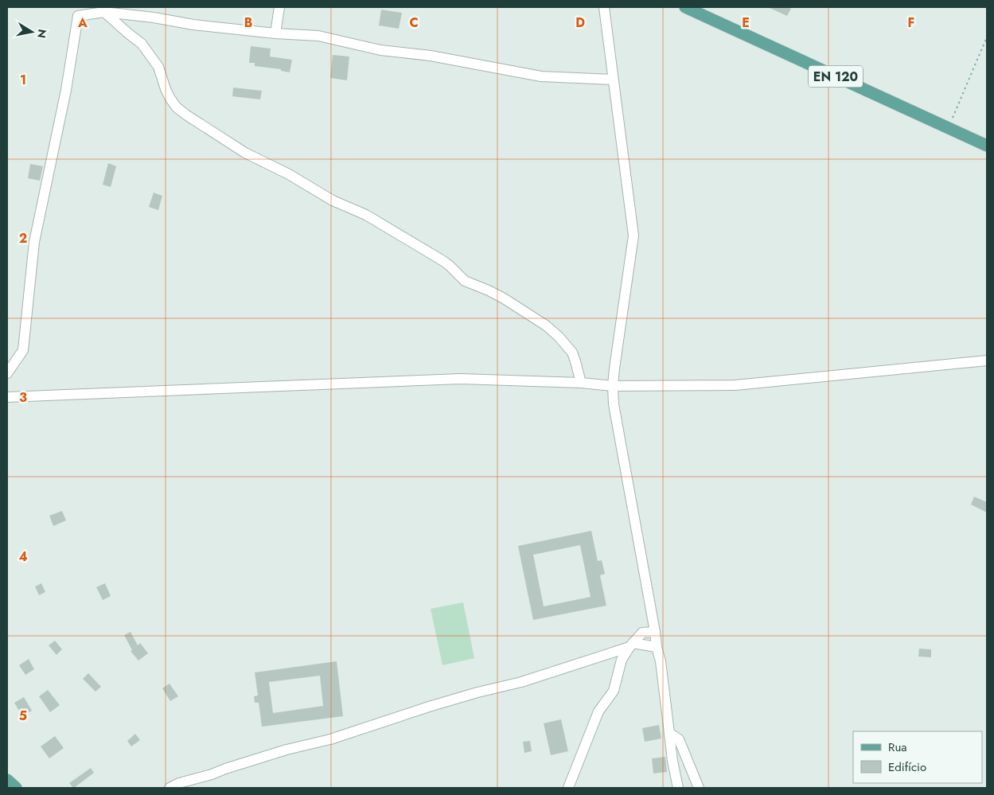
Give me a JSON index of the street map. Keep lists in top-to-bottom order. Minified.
{"streets":{"main road":["EN 120"]},"legend":["Rua","Edifício"],"north":"right","grid":{"columns":["A","B","C","D","E","F"],"rows":["1","2","3","4","5"]}}
